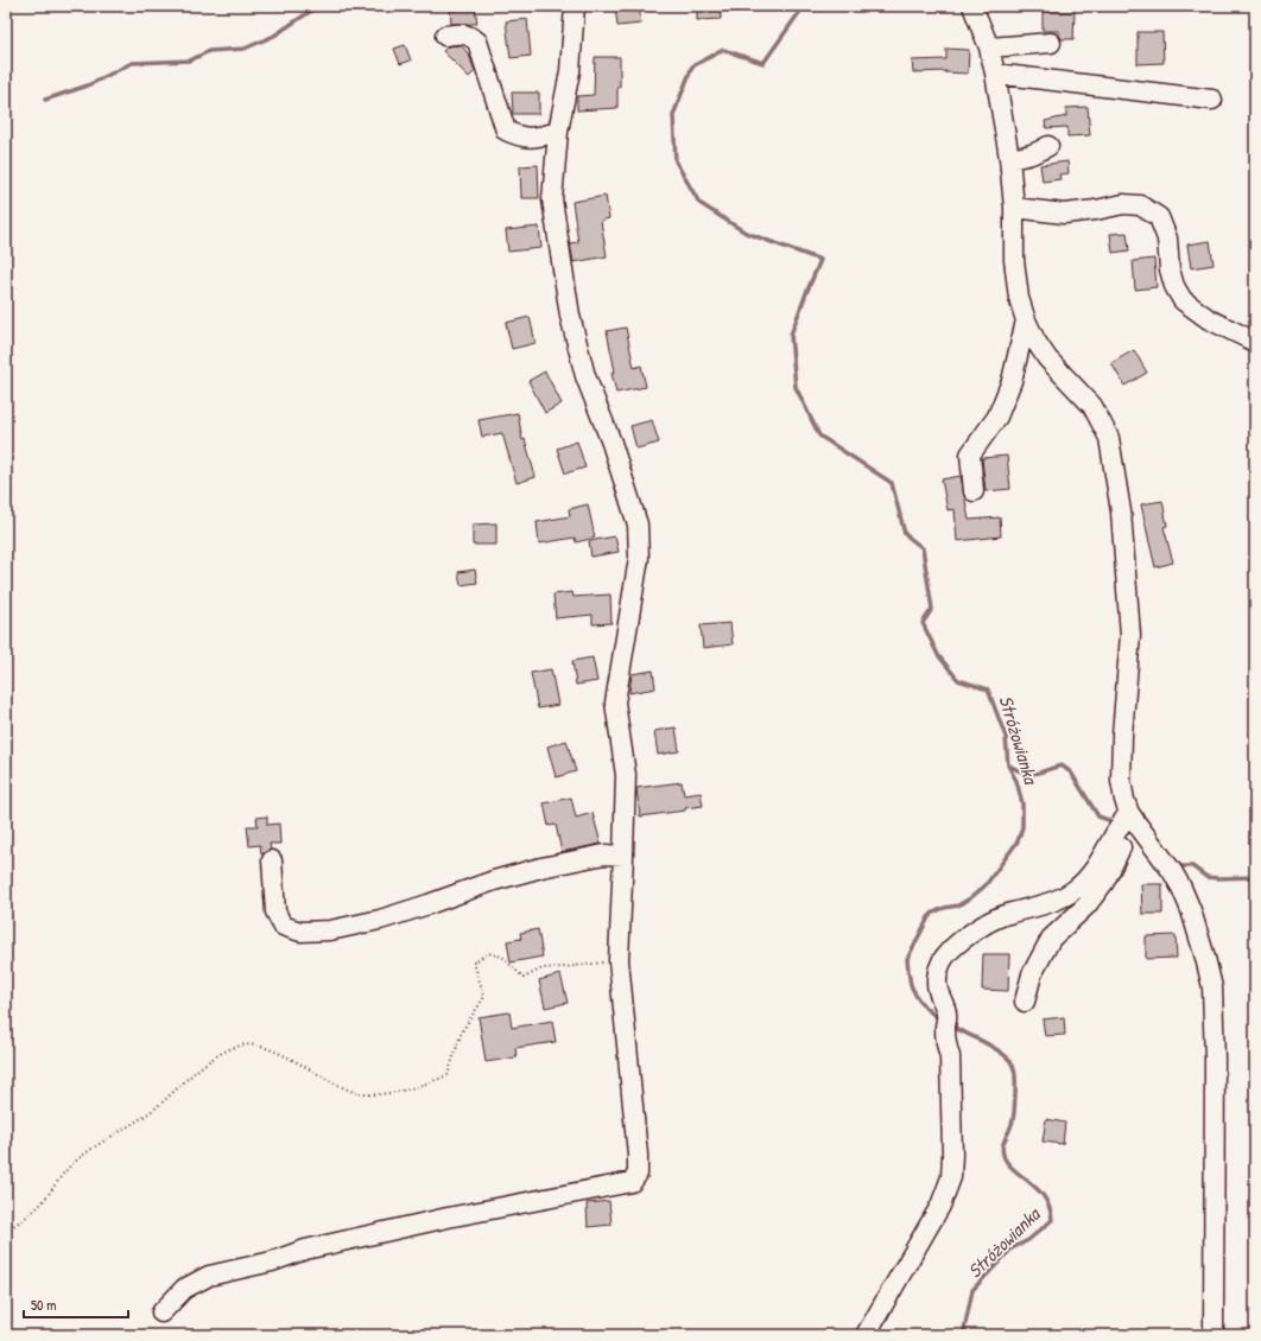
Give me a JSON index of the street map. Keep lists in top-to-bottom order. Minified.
{"water":["Stróżowianka"],"scale_bar":"50 m"}
